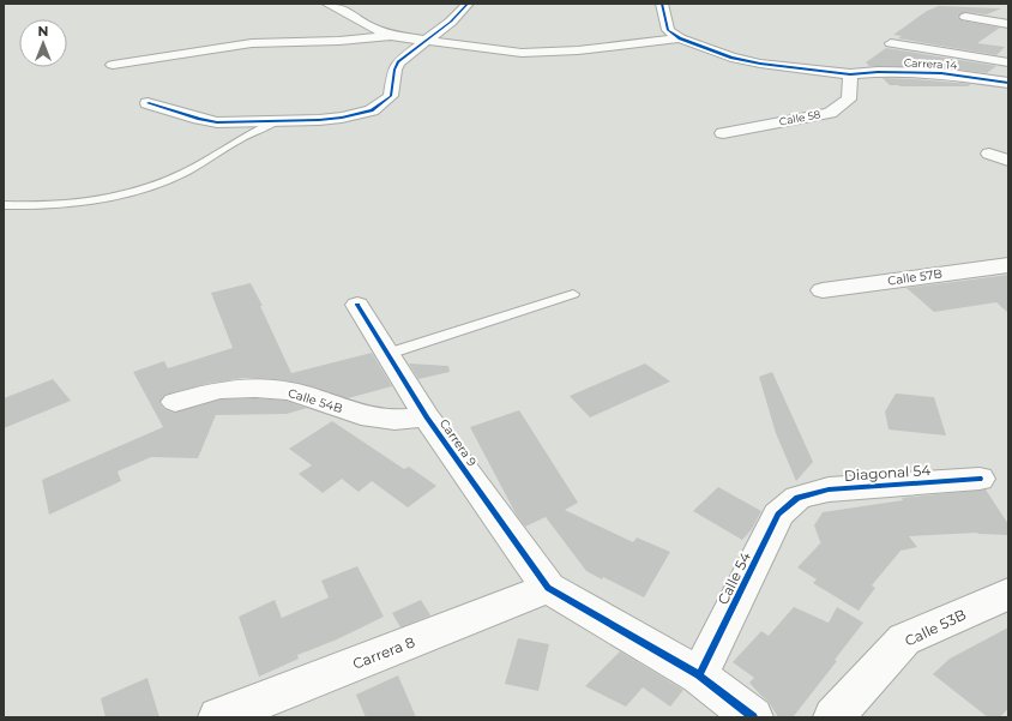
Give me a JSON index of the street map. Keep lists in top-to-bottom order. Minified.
{"streets":{"street":["Carrera 14","Calle 58","Calle 57B","Calle 54B","Carrera 9","Diagonal 54","Calle 54","Calle 53B","Carrera 8"]},"crossings":[["Carrera 14","Calle 58"],["Calle 54B","Carrera 9"],["Carrera 9","Carrera 8"],["Diagonal 54","Calle 54"]],"north":"top"}
